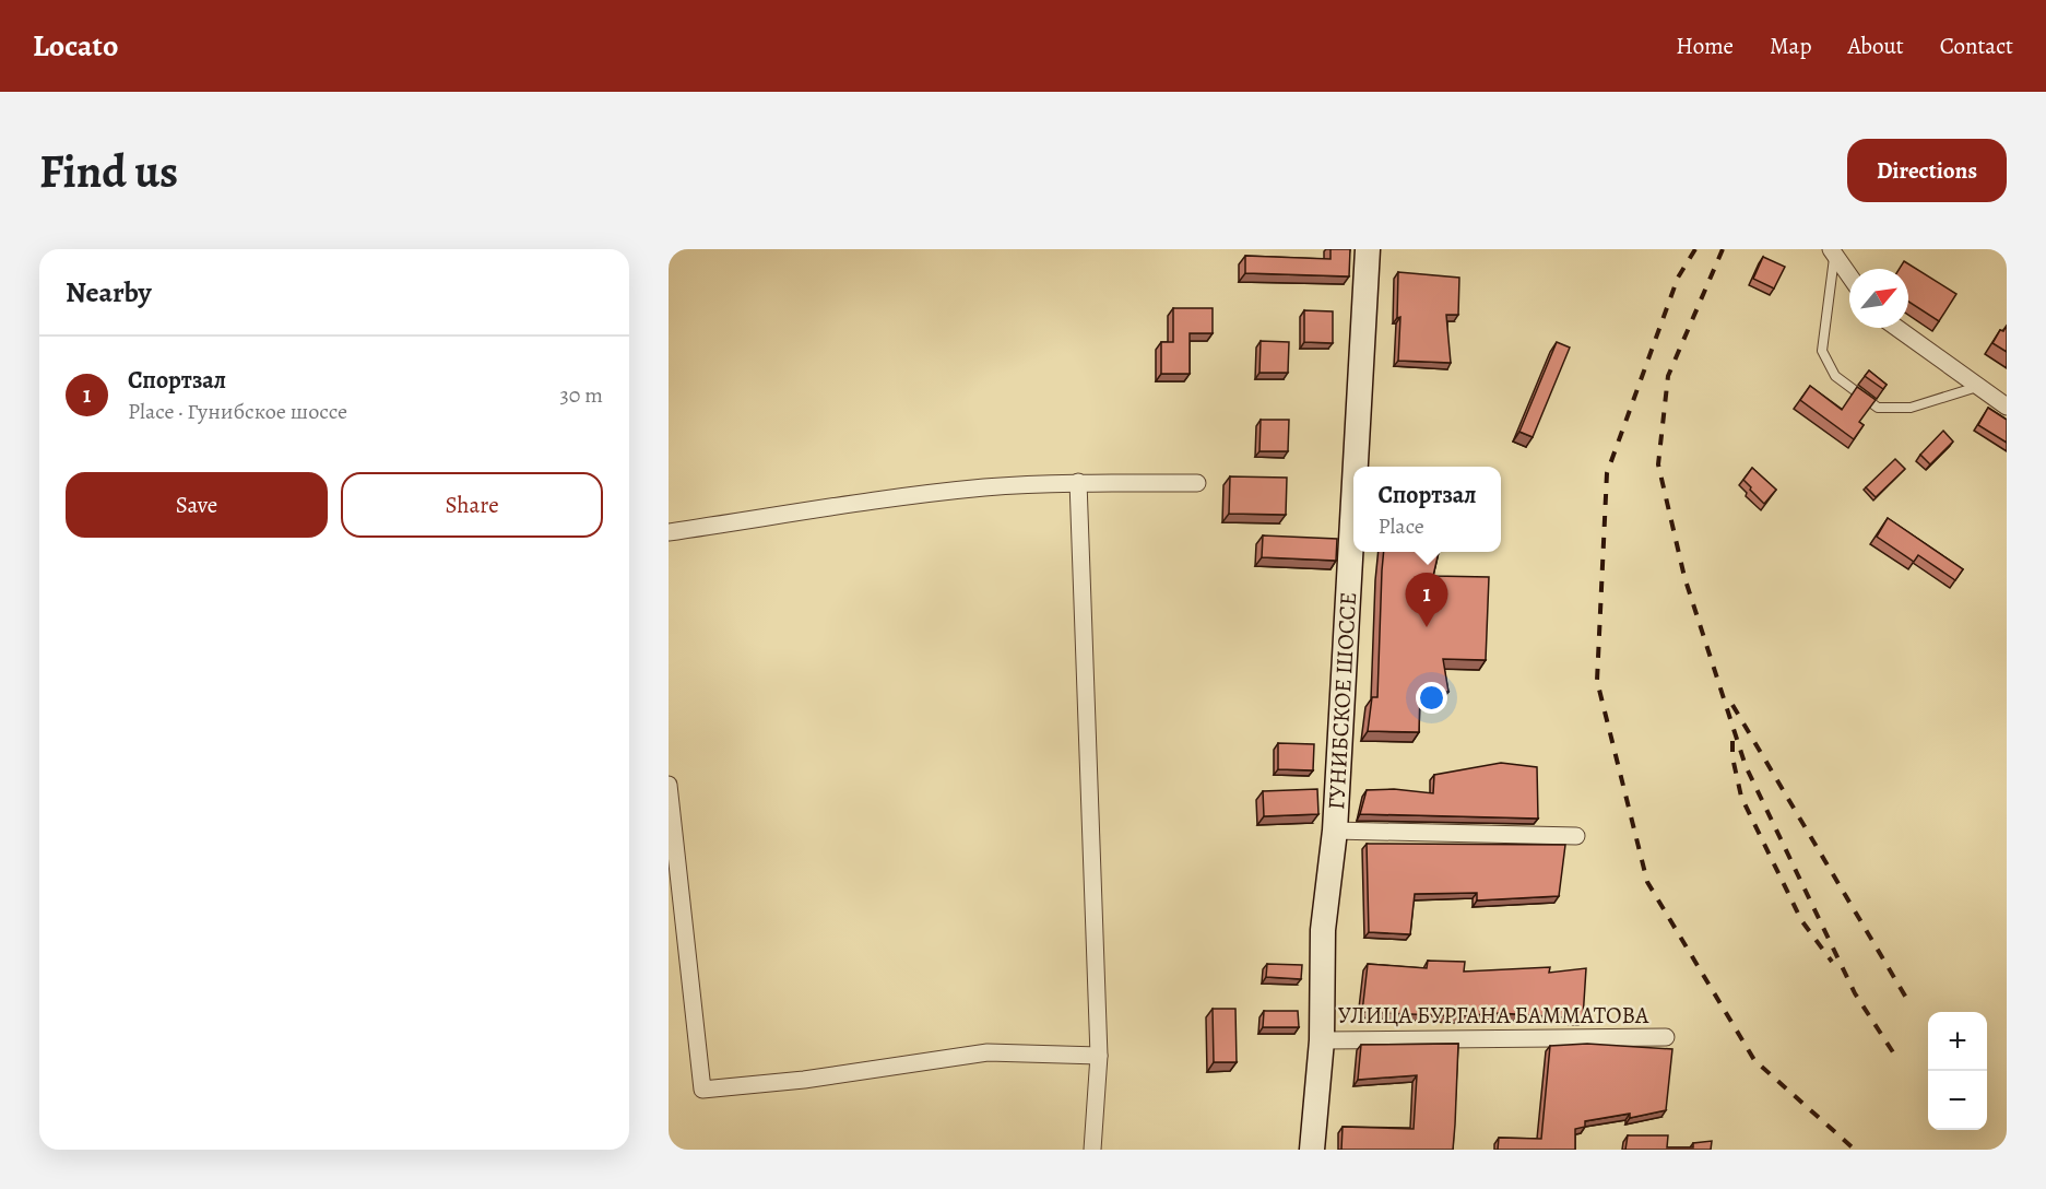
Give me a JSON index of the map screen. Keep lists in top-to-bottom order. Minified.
{"streets":{"main road":["ГУНИБСКОЕ ШОССЕ"],"street":["УЛИЦА БУРГАНА БАММАТОВА"]},"crossings":[["ГУНИБСКОЕ ШОССЕ","УЛИЦА БУРГАНА БАММАТОВА"]],"north":"top right","page":{"header":"Locato","nav":["Home","Map","About","Contact"],"buttons":["Directions",["Save","Share"]],"title":"Find us","heading":"Nearby","list":[{"mark":"1","name":"Спортзал","note":"Place · Гунибское шоссе","value":"30 m"}],"popup":["Спортзал","Place"],"pins":"1","map_buttons":["+","−"]}}
